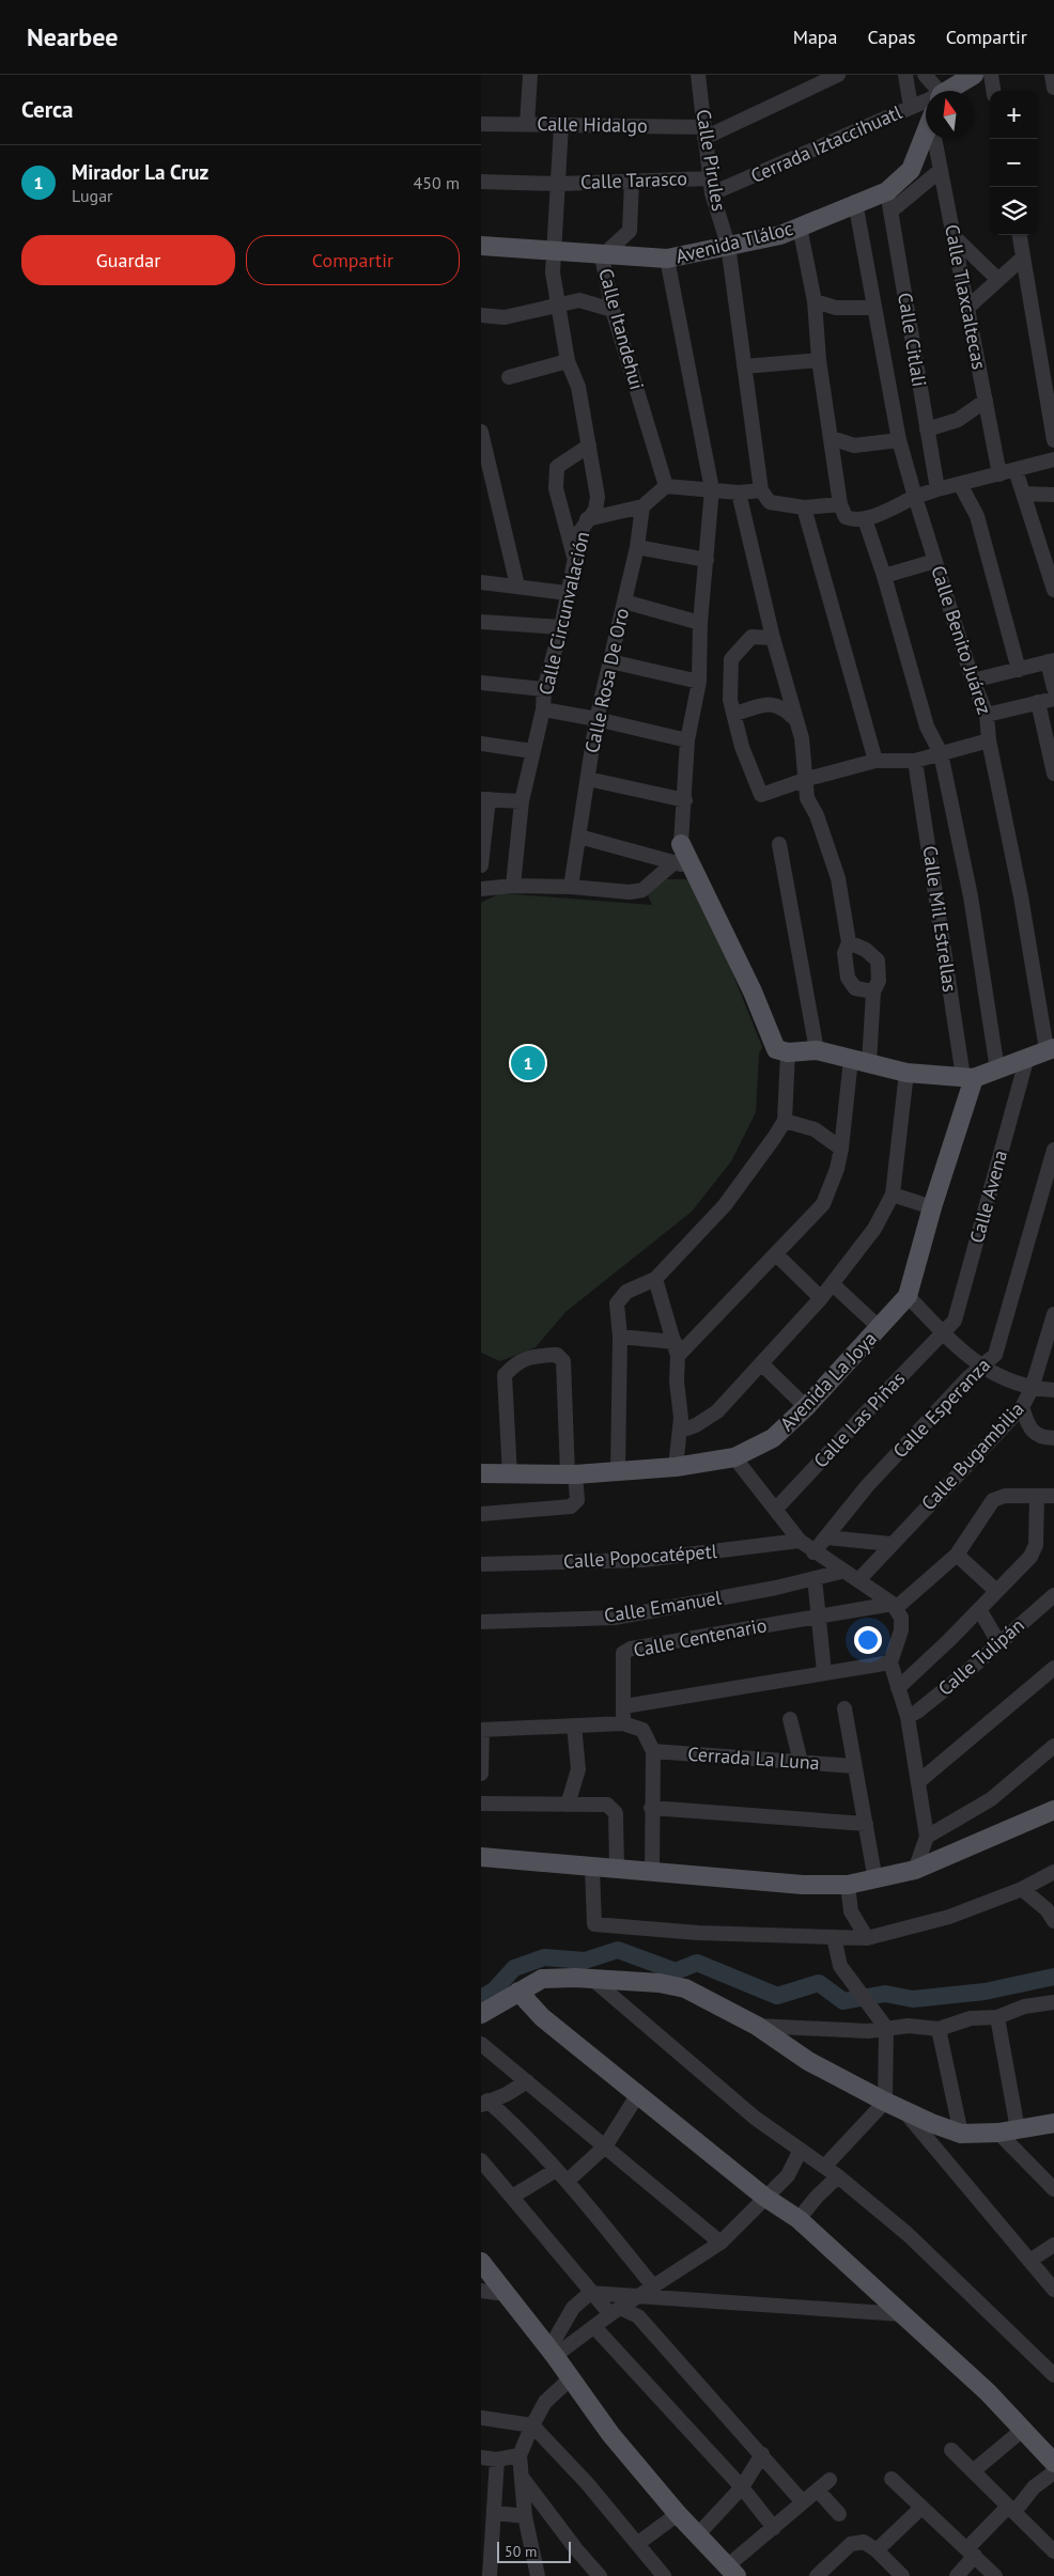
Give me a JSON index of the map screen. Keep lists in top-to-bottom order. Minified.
{"streets":{"main road":["Avenida Tláloc","Avenida La Joya"],"street":["Calle Hidalgo","Cerrada Iztaccihuatl","Calle Pirules","Calle Tarasco","Calle Tlaxcaltecas","Calle Itandehui","Calle Citlali","Calle Circunvalación","Calle Benito Juárez","Calle Rosa De Oro","Calle Mil Estrellas","Calle Avena","Calle Esperanza","Calle Las Piñas","Calle Bugambilia","Calle Popocatépetl","Calle Emanuel","Calle Centenario","Calle Tulipán","Cerrada La Luna"]},"crossings":[["Calle Hidalgo","Calle Pirules"],["Calle Hidalgo","Calle Circunvalación"],["Cerrada Iztaccihuatl","Calle Pirules"],["Calle Pirules","Calle Tarasco"],["Calle Pirules","Avenida Tláloc"],["Calle Tarasco","Calle Itandehui"],["Calle Tarasco","Calle Circunvalación"],["Avenida Tláloc","Calle Itandehui"],["Avenida Tláloc","Calle Citlali"],["Avenida Tláloc","Calle Circunvalación"],["Avenida Tláloc","Calle Benito Juárez"],["Calle Mil Estrellas","Avenida La Joya"],["Calle Avena","Calle Las Piñas"]],"scale_bar":"50 m","north":"top","page":{"header":"Nearbee","nav":["Mapa","Capas","Compartir"],"heading":"Cerca","map_buttons":["+","−"],"list":[{"mark":"1","name":"Mirador La Cruz","note":"Lugar","value":"450 m"}],"buttons":["Guardar","Compartir"],"pins":"1","scale":"50 m"}}
